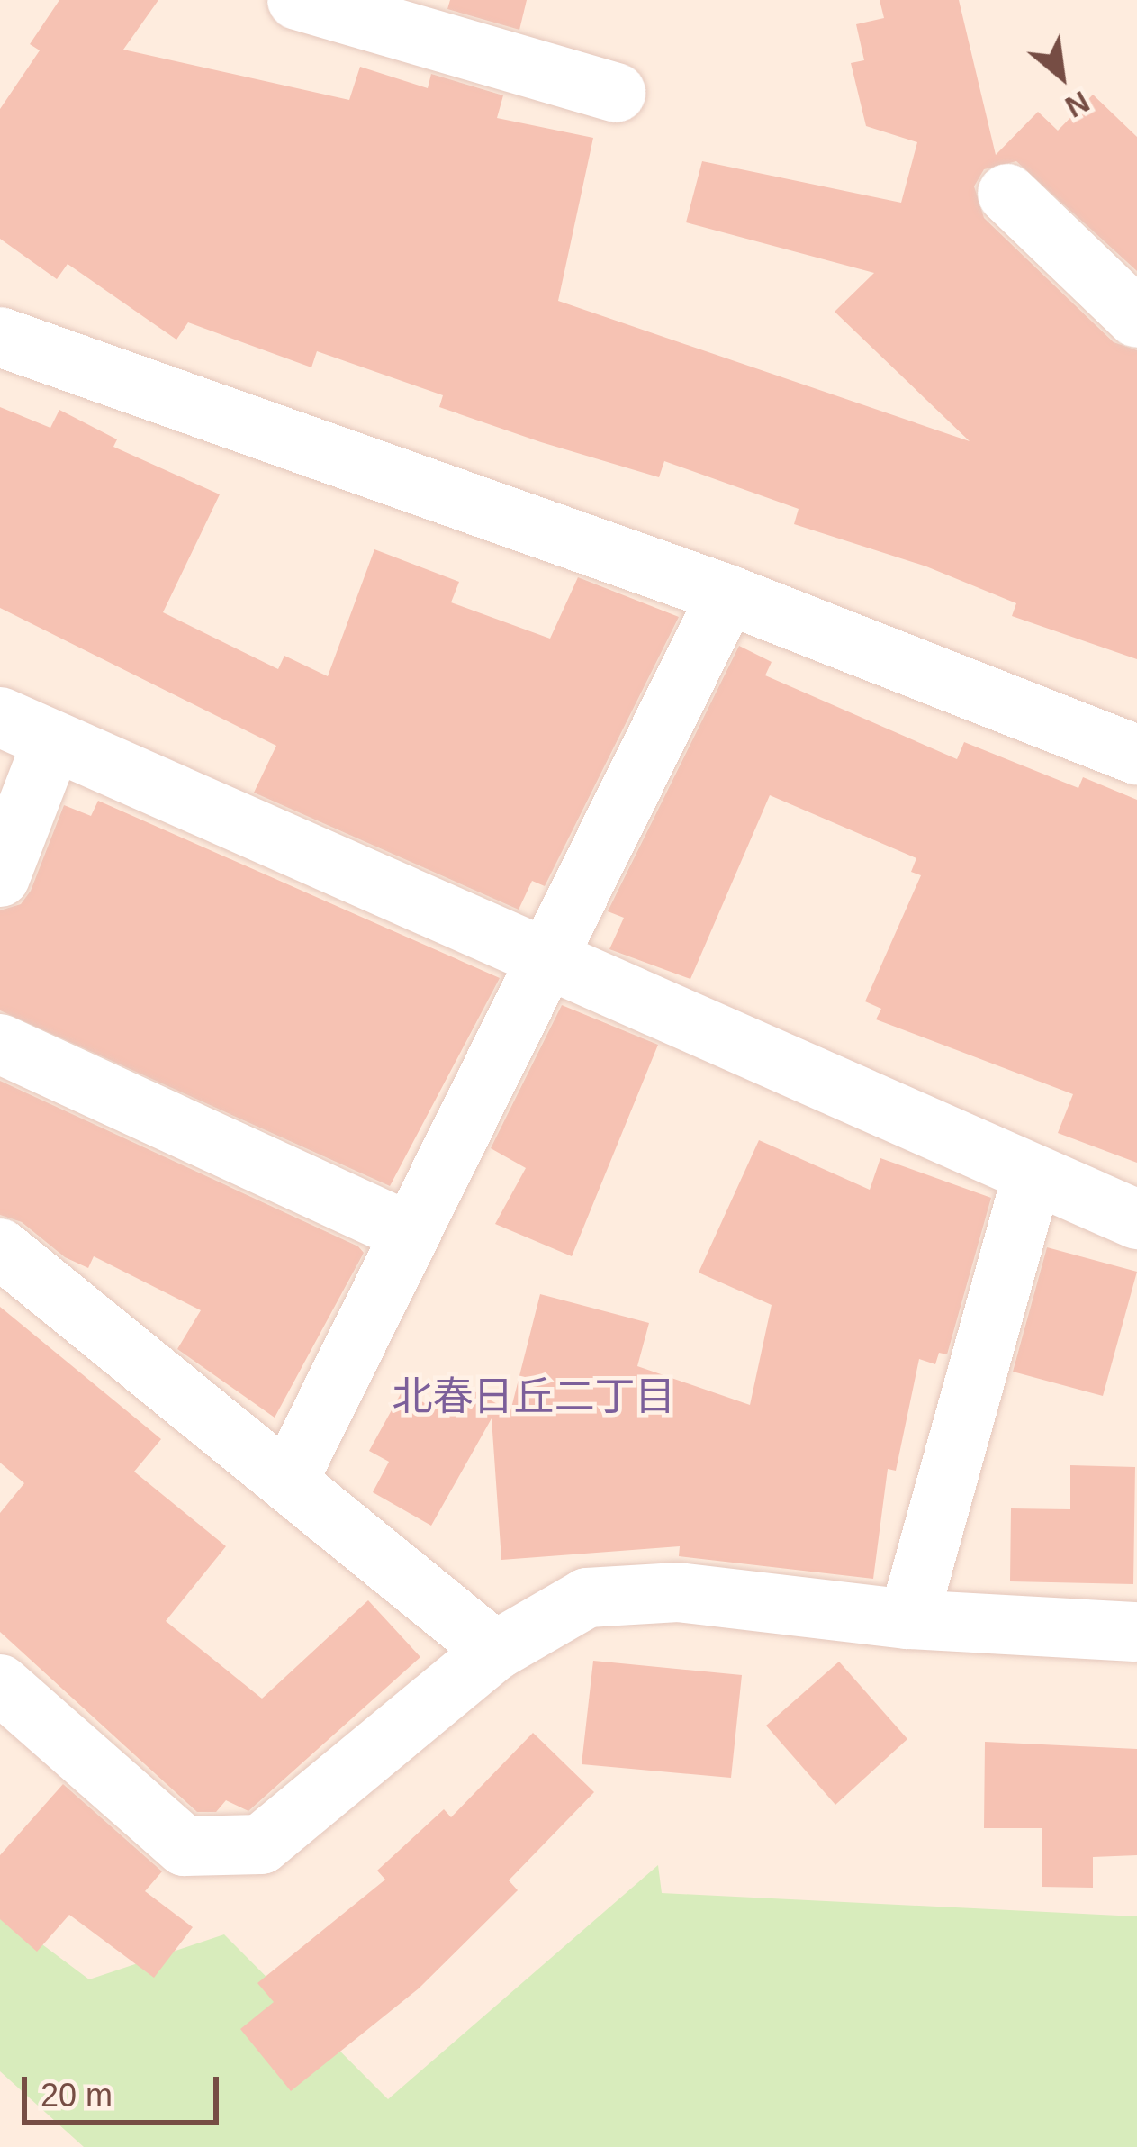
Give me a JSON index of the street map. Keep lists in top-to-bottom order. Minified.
{"districts":["北春日丘二丁目"],"scale_bar":"20 m","north":"bottom right"}
